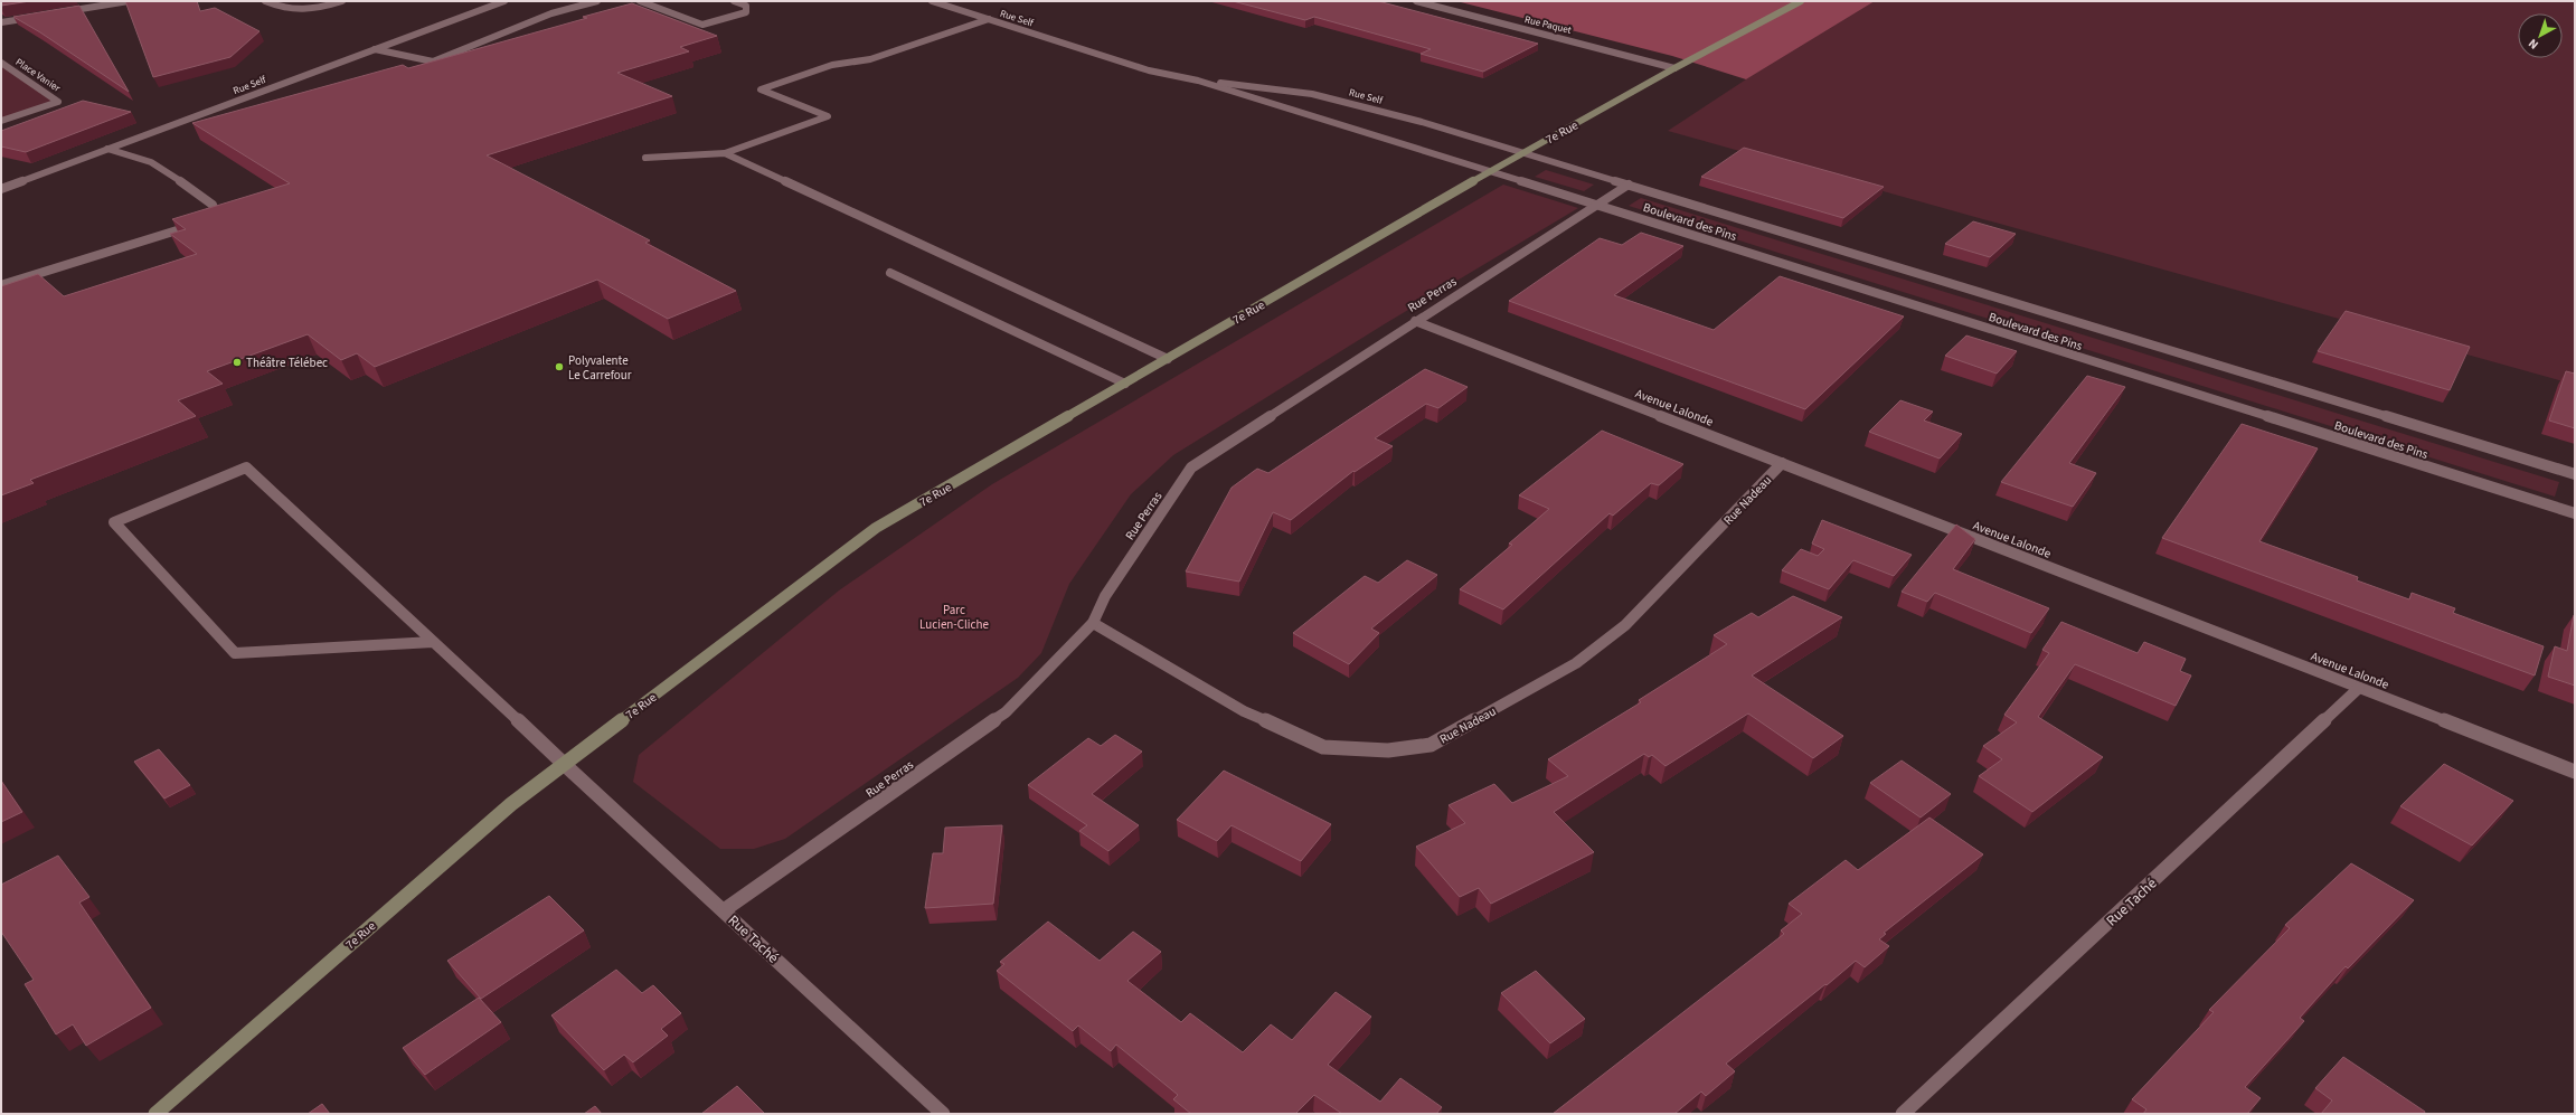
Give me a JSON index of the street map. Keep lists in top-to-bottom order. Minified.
{"streets":{"street":["Rue Self","Rue Paquet","Place Vanier","7e Rue","Boulevard des Pins","Rue Perras","Avenue Lalonde","Rue Nadeau","Rue Taché"]},"crossings":[["Rue Self","7e Rue"],["Rue Self","Boulevard des Pins"],["Rue Paquet","7e Rue"],["7e Rue","Boulevard des Pins"],["7e Rue","Rue Taché"],["Boulevard des Pins","Rue Perras"],["Rue Perras","Avenue Lalonde"],["Rue Perras","Rue Nadeau"],["Rue Perras","Rue Taché"],["Avenue Lalonde","Rue Nadeau"],["Avenue Lalonde","Rue Taché"]],"parks":["Parc Lucien-Cliche"],"places":["Théâtre Télébec","Polyvalente Le Carrefour"],"north":"bottom left"}
